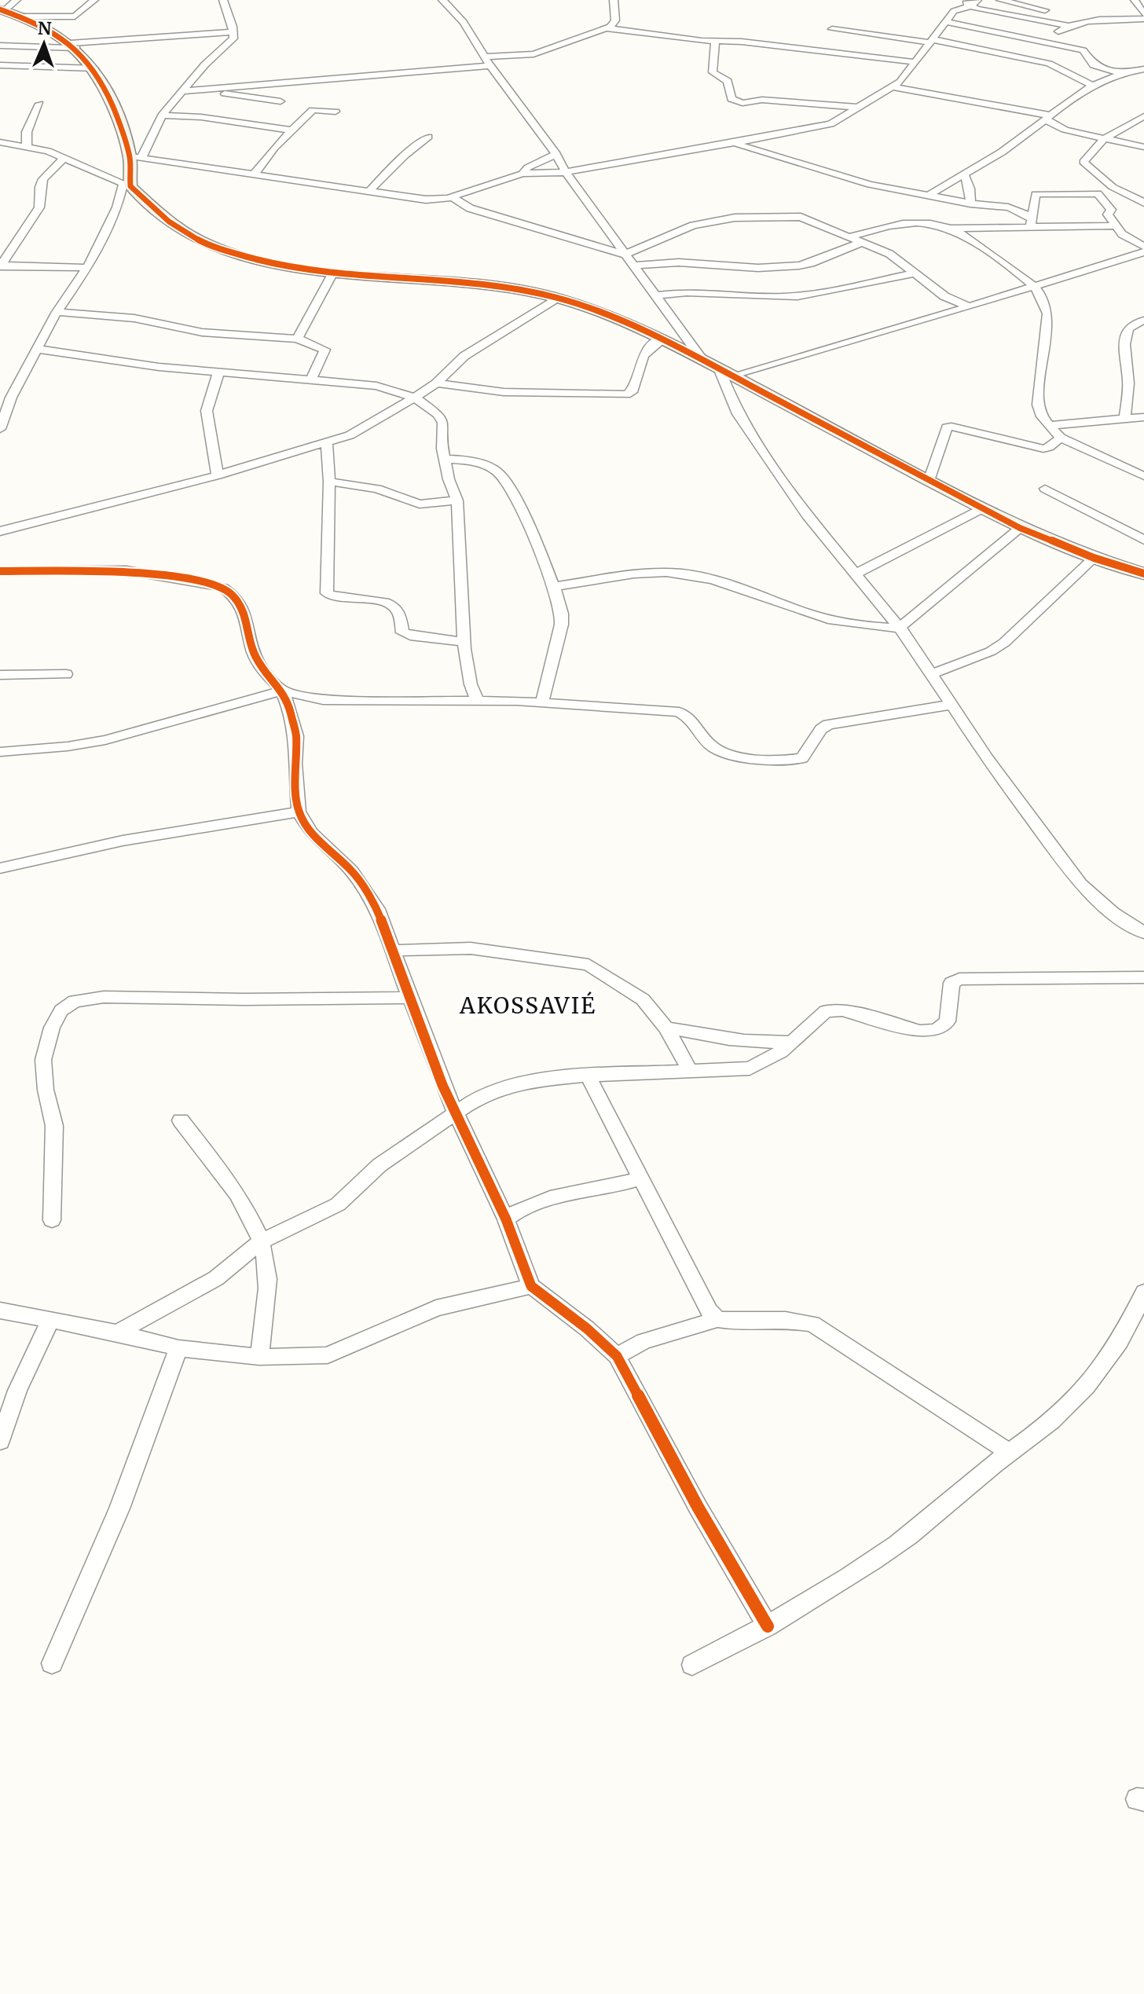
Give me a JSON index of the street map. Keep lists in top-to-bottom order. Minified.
{"districts":["AKOSSAVIÉ"],"north":"top"}
